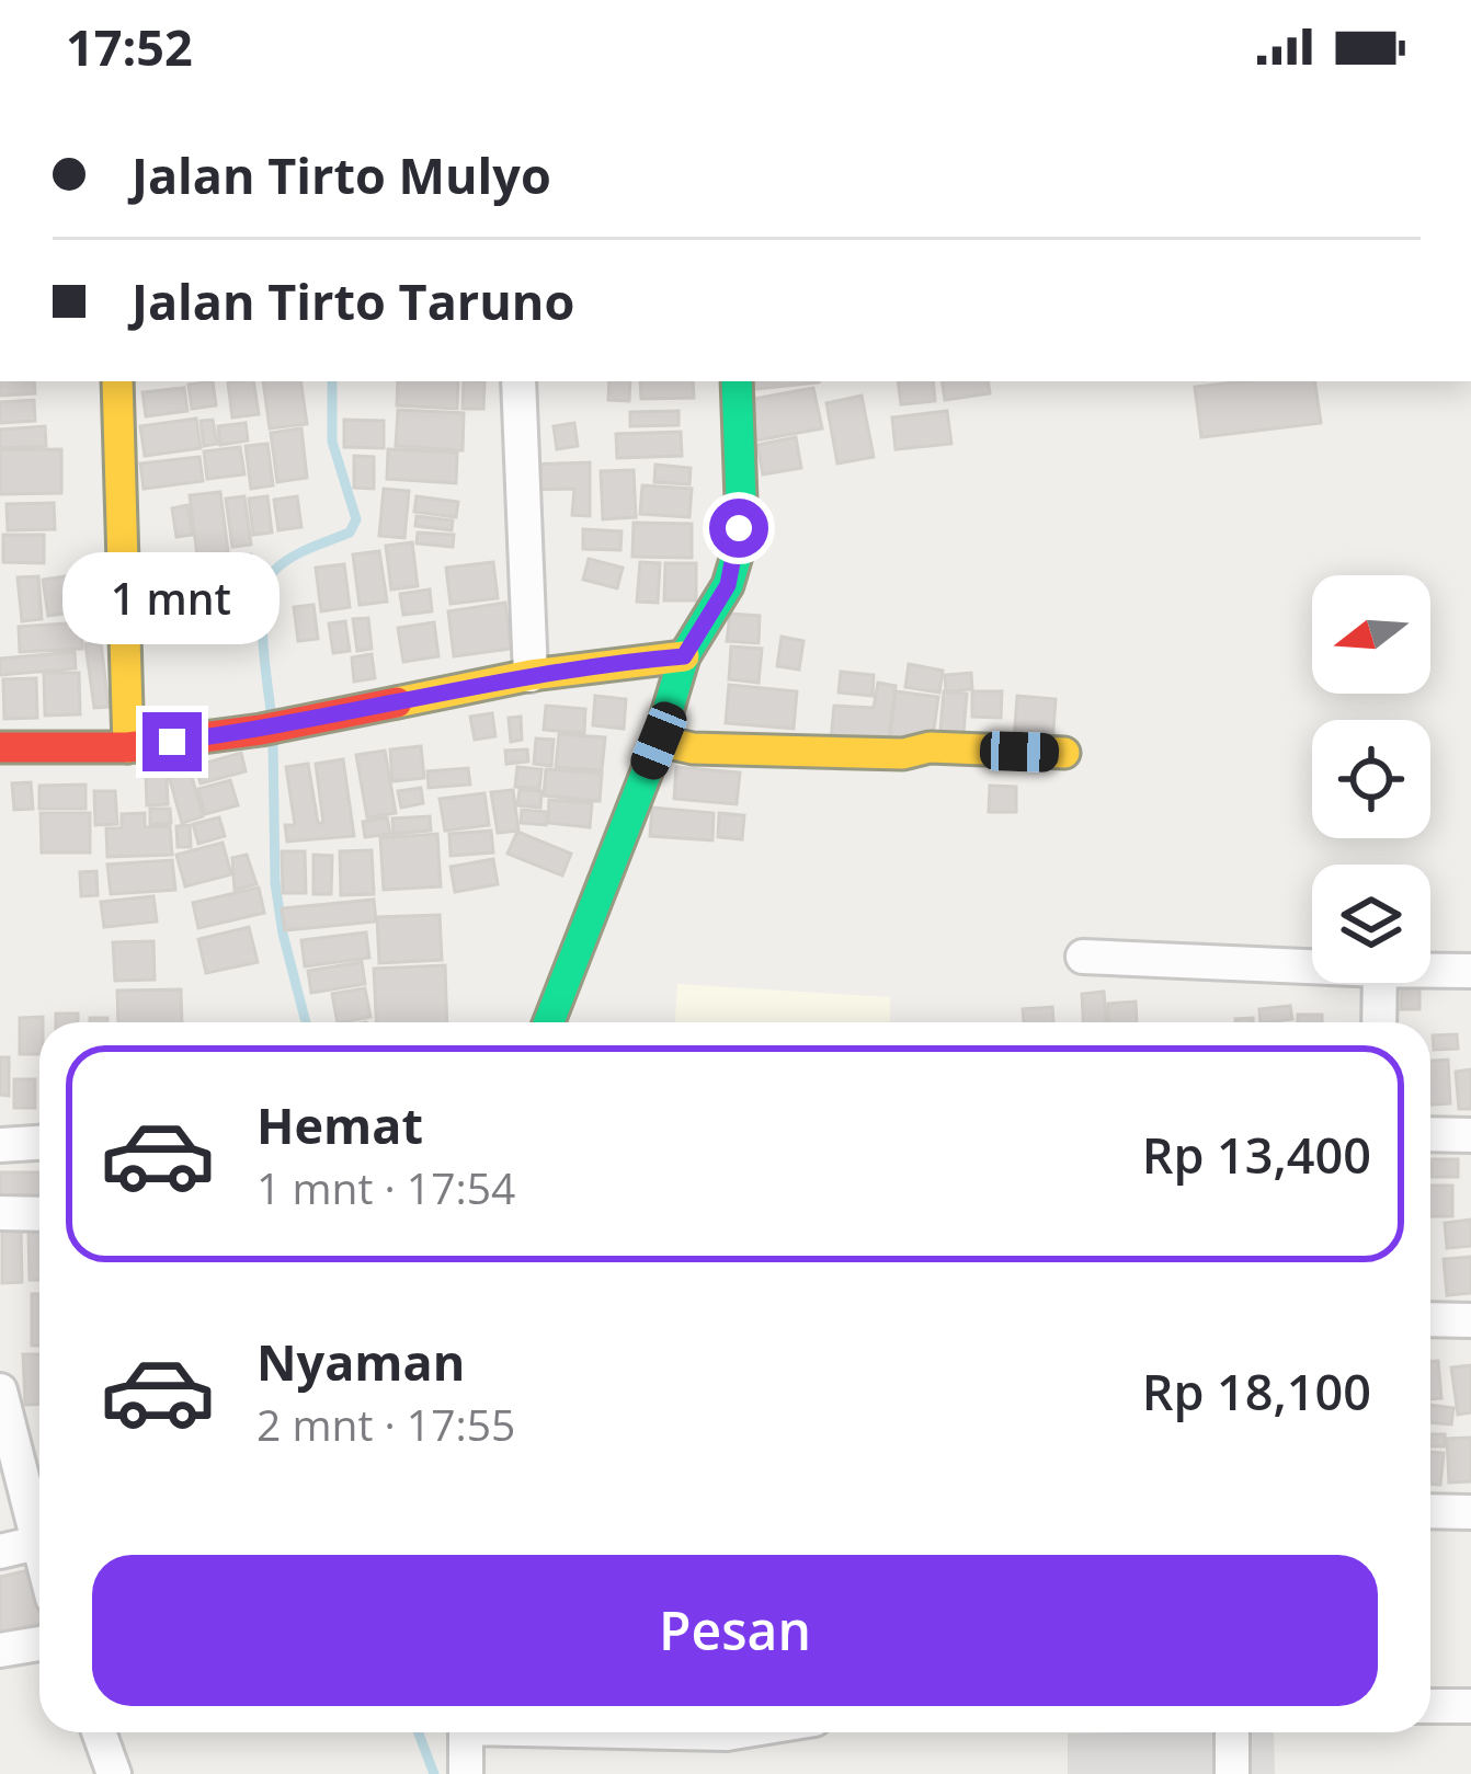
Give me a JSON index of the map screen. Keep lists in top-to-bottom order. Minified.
{"north":"left","page":{"status":"17:52","banner":["Jalan Tirto Mulyo","Jalan Tirto Taruno"],"bubble":"1 mnt","list":[{"name":"Hemat","note":"1 mnt · 17:54","value":"Rp 13,400"},{"name":"Nyaman","note":"2 mnt · 17:55","value":"Rp 18,100"}],"buttons":"Pesan"}}
